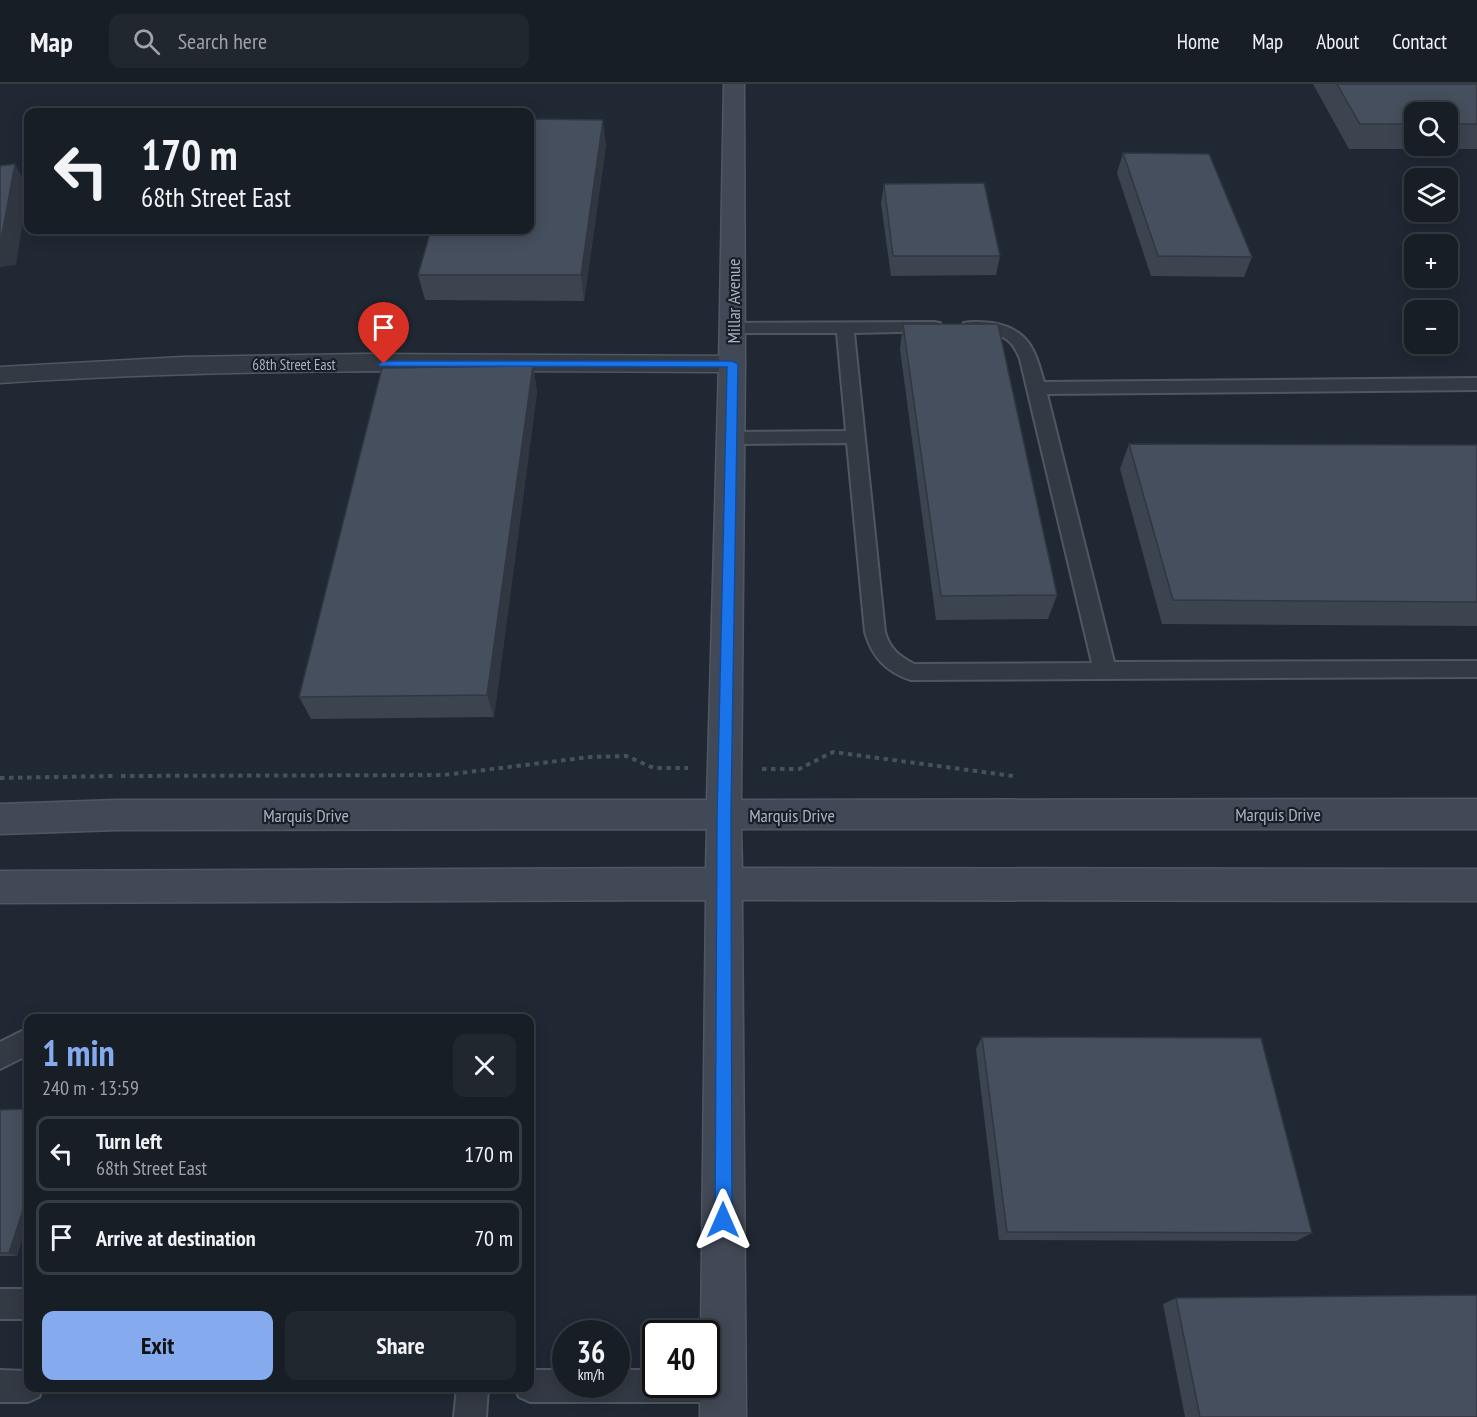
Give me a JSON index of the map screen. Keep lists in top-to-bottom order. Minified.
{"streets":{"main road":["Millar Avenue","Marquis Drive"],"street":["68th Street East"]},"crossings":[["Millar Avenue","68th Street East"],["Millar Avenue","Marquis Drive"]],"page":{"header":"Map","search":"Search here","nav":["Home","Map","About","Contact"],"map_buttons":["+","−"],"turn":["170 m","68th Street East"],"heading":["1 min","240 m · 13:59"],"list":[{"name":"Turn left","note":"68th Street East","value":"170 m"},{"name":"Arrive at destination","value":"70 m"}],"buttons":["Exit","Share"],"speed":"36 km/h","limit":"40"}}
